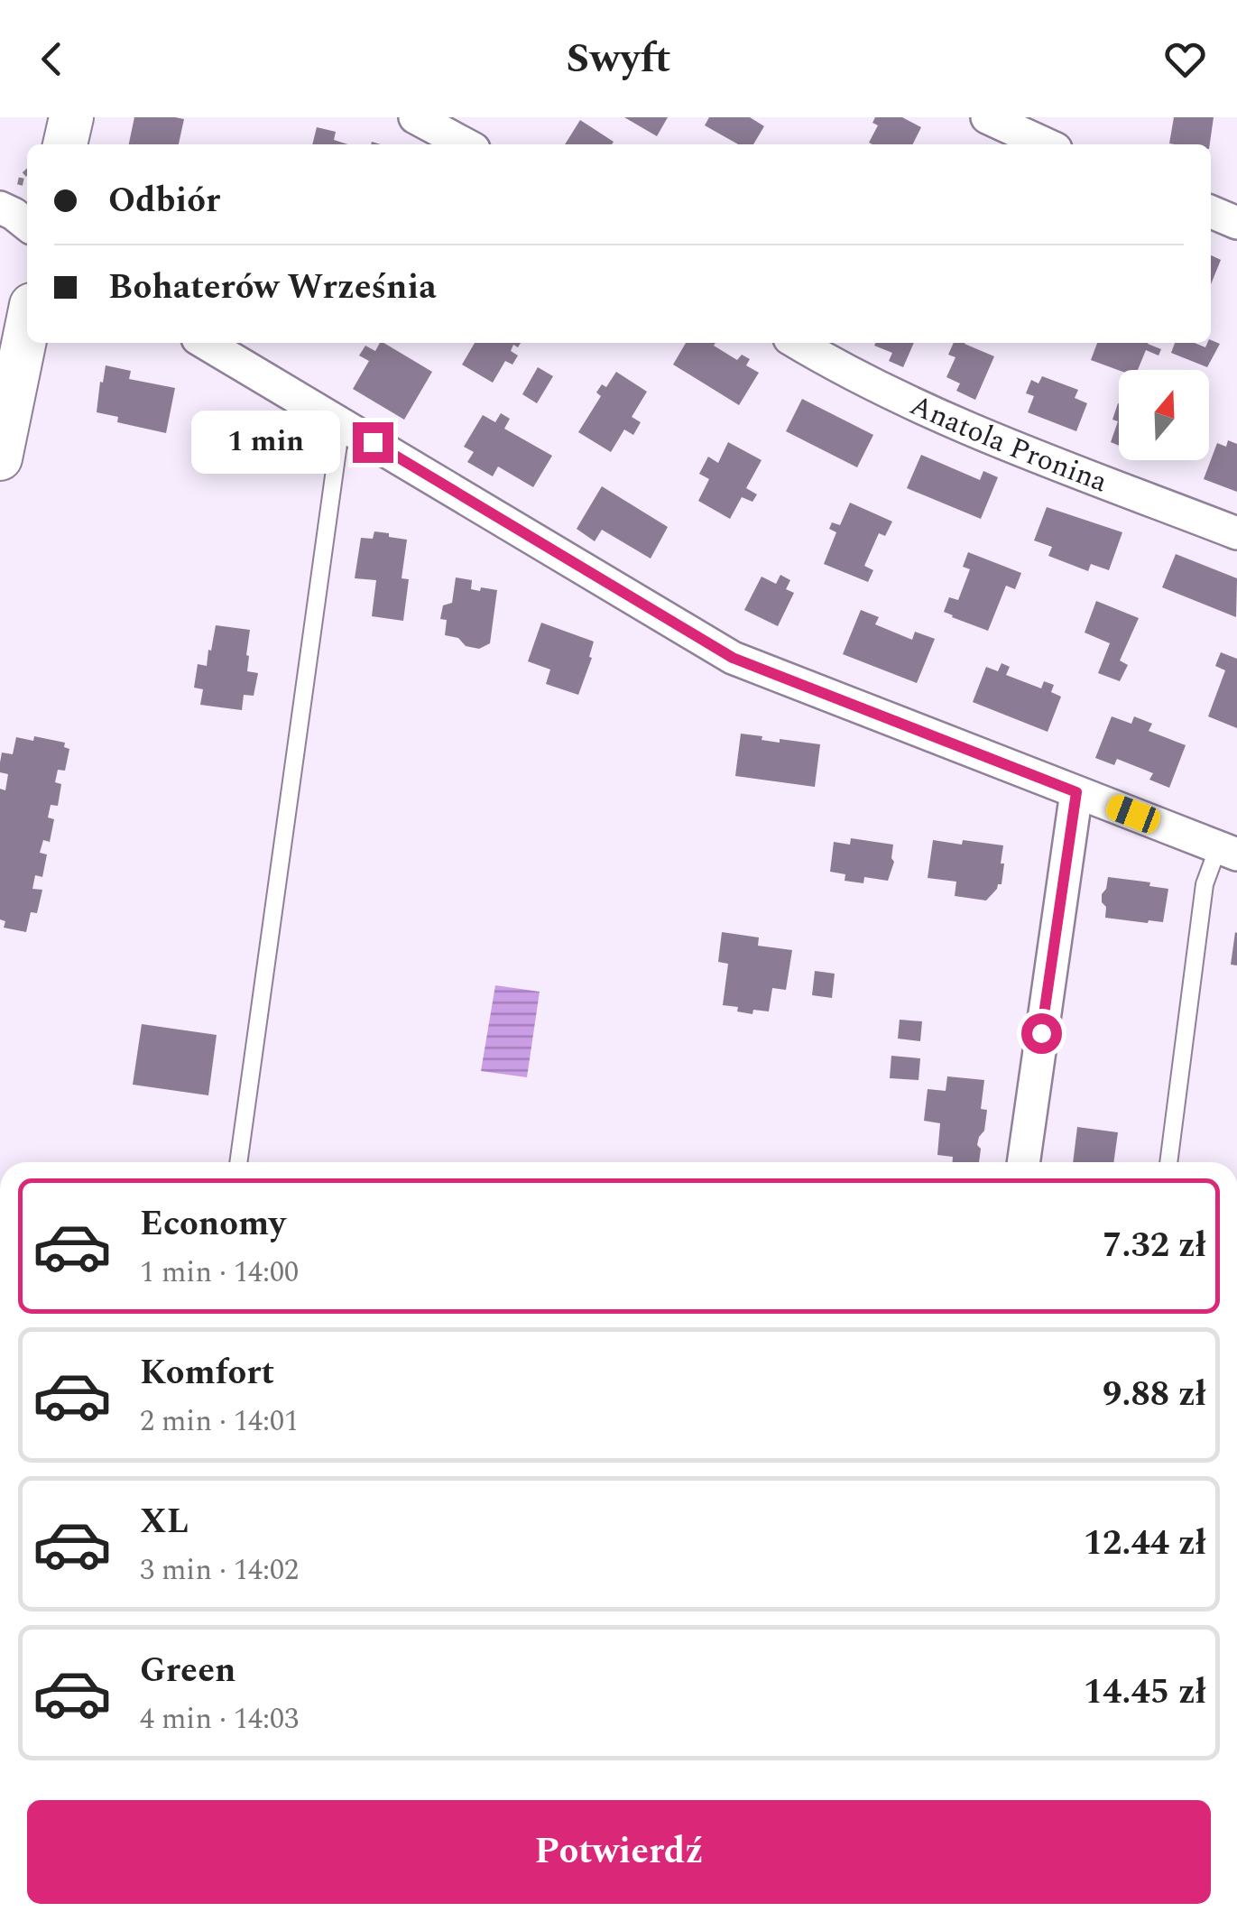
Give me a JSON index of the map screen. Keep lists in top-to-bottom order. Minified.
{"streets":{"street":["Anatola Pronina"]},"north":"top","page":{"header":"Swyft","banner":["Odbiór","Bohaterów Września"],"bubble":"1 min","list":[{"name":"Economy","note":"1 min · 14:00","value":"7.32 zł"},{"name":"Komfort","note":"2 min · 14:01","value":"9.88 zł"},{"name":"XL","note":"3 min · 14:02","value":"12.44 zł"},{"name":"Green","note":"4 min · 14:03","value":"14.45 zł"}],"buttons":"Potwierdź"}}
